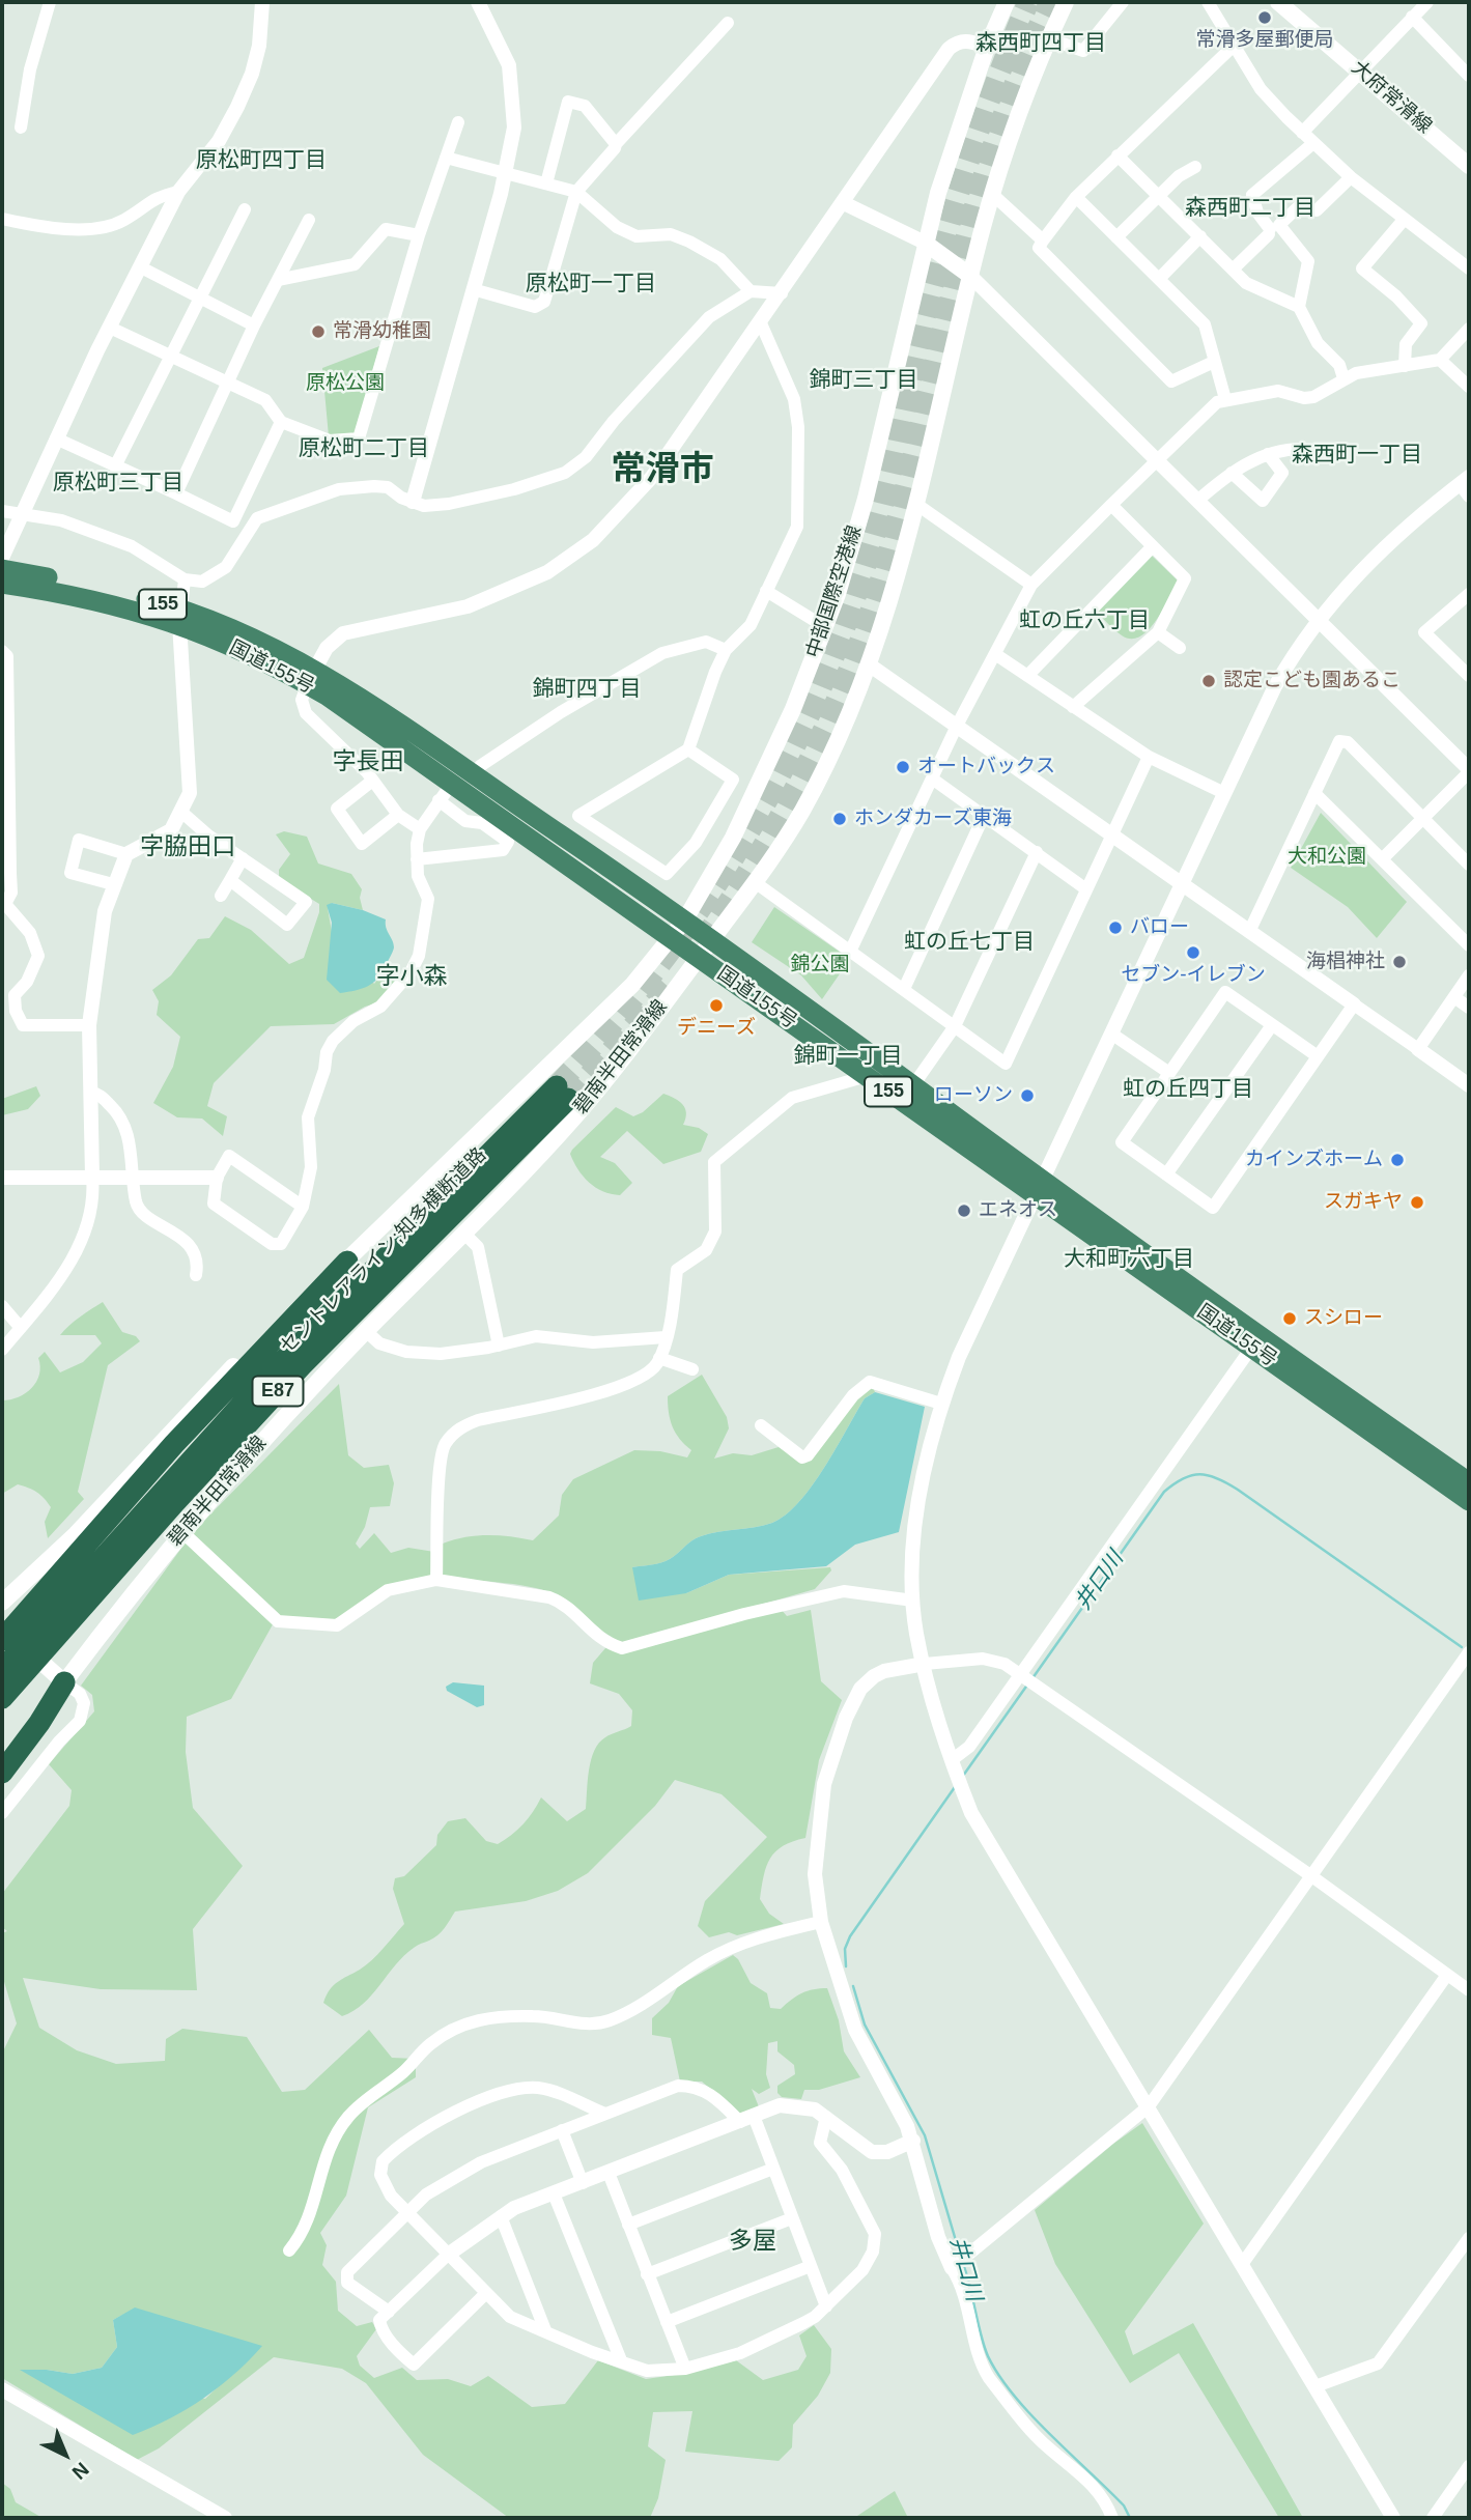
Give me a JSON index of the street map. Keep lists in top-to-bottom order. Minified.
{"streets":{"highway":["155","国道155号","セントレアライン;知多横断道路","E87"],"main road":["大府常滑線","中部国際空港線","碧南半田常滑線"]},"crossings":[["中部国際空港線","国道155号"],["中部国際空港線","碧南半田常滑線"],["国道155号","碧南半田常滑線"]],"districts":["森西町四丁目","原松町四丁目","森西町二丁目","原松町一丁目","錦町三丁目","原松町二丁目","森西町一丁目","常滑市","原松町三丁目","虹の丘六丁目","錦町四丁目","字長田","字脇田口","虹の丘七丁目","字小森","錦町一丁目","虹の丘四丁目","大和町六丁目","多屋"],"water":["井口川"],"parks":["原松公園","大和公園","錦公園"],"places":["常滑多屋郵便局","常滑幼稚園","認定こども園あるこ","オートバックス","ホンダカーズ東海","バロー","セブン-イレブン","海椙神社","デニーズ","ローソン","カインズホーム","スガキヤ","エネオス","スシロー"],"north":"bottom right"}
